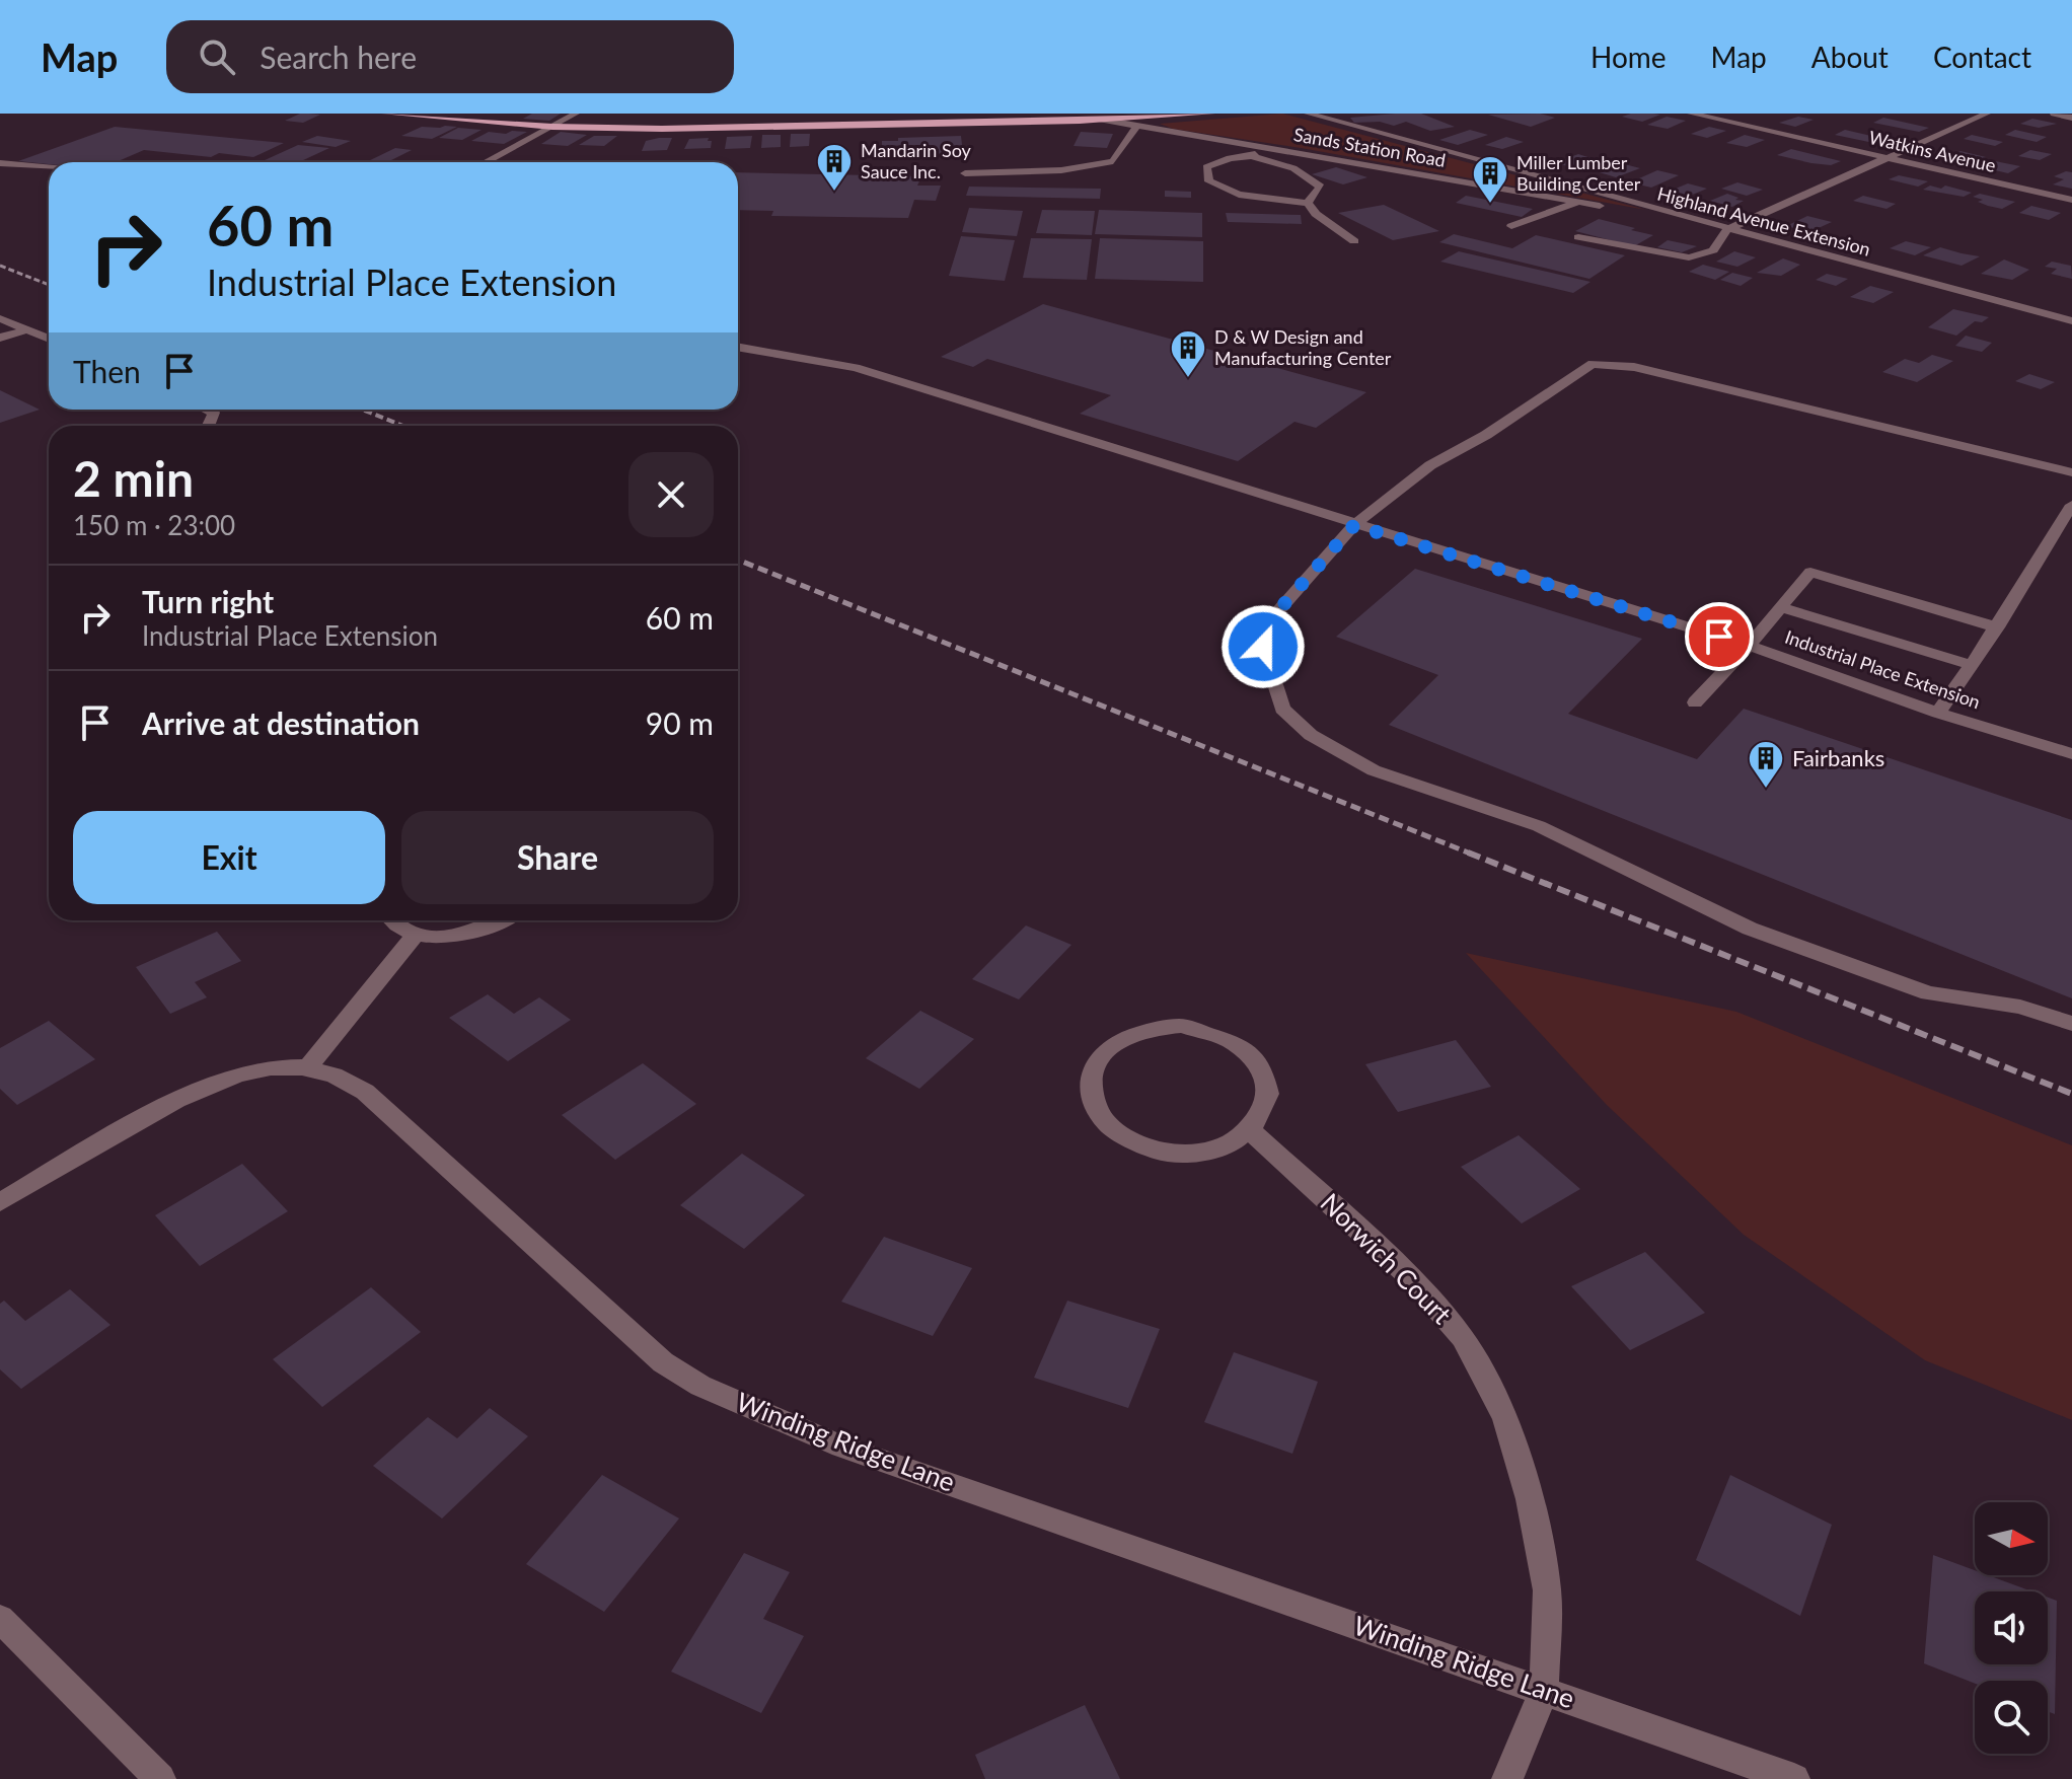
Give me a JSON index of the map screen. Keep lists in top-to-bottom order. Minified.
{"streets":{"street":["Sands Station Road","Watkins Avenue","Highland Avenue Extension","Industrial Place Extension","Norwich Court","Winding Ridge Lane"]},"crossings":[["Sands Station Road","Highland Avenue Extension"],["Norwich Court","Winding Ridge Lane"]],"places":{"building":["Mandarin Soy Sauce Inc.","Miller Lumber Building Center","D & W Design and Manufacturing Center","Fairbanks"]},"north":"right","page":{"header":"Map","search":"Search here","nav":["Home","Map","About","Contact"],"turn":["60 m","Industrial Place Extension"],"then":"Then","heading":["2 min","150 m · 23:00"],"list":[{"name":"Turn right","note":"Industrial Place Extension","value":"60 m"},{"name":"Arrive at destination","value":"90 m"}],"buttons":["Exit","Share"]}}
